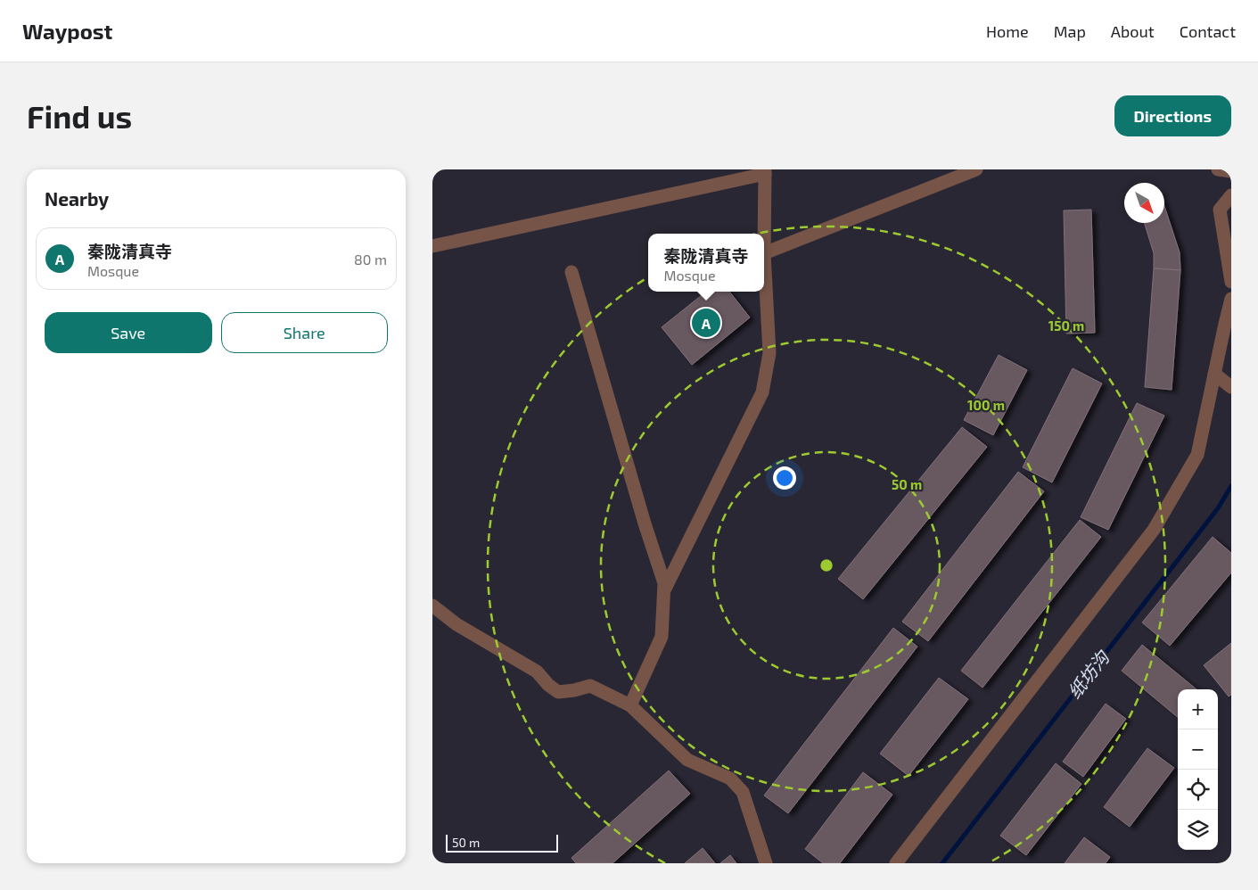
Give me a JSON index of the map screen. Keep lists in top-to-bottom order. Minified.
{"water":["纸坊沟"],"scale_bar":"50 m","north":"bottom right","page":{"header":"Waypost","nav":["Home","Map","About","Contact"],"buttons":["Directions",["Save","Share"]],"title":"Find us","heading":"Nearby","list":[{"mark":"A","name":"秦陇清真寺","note":"Mosque","value":"80 m"}],"popup":["秦陇清真寺","Mosque"],"pins":"A","map_buttons":["+","−"],"scale":"50 m"},"rings":["150 m","100 m","50 m"]}
